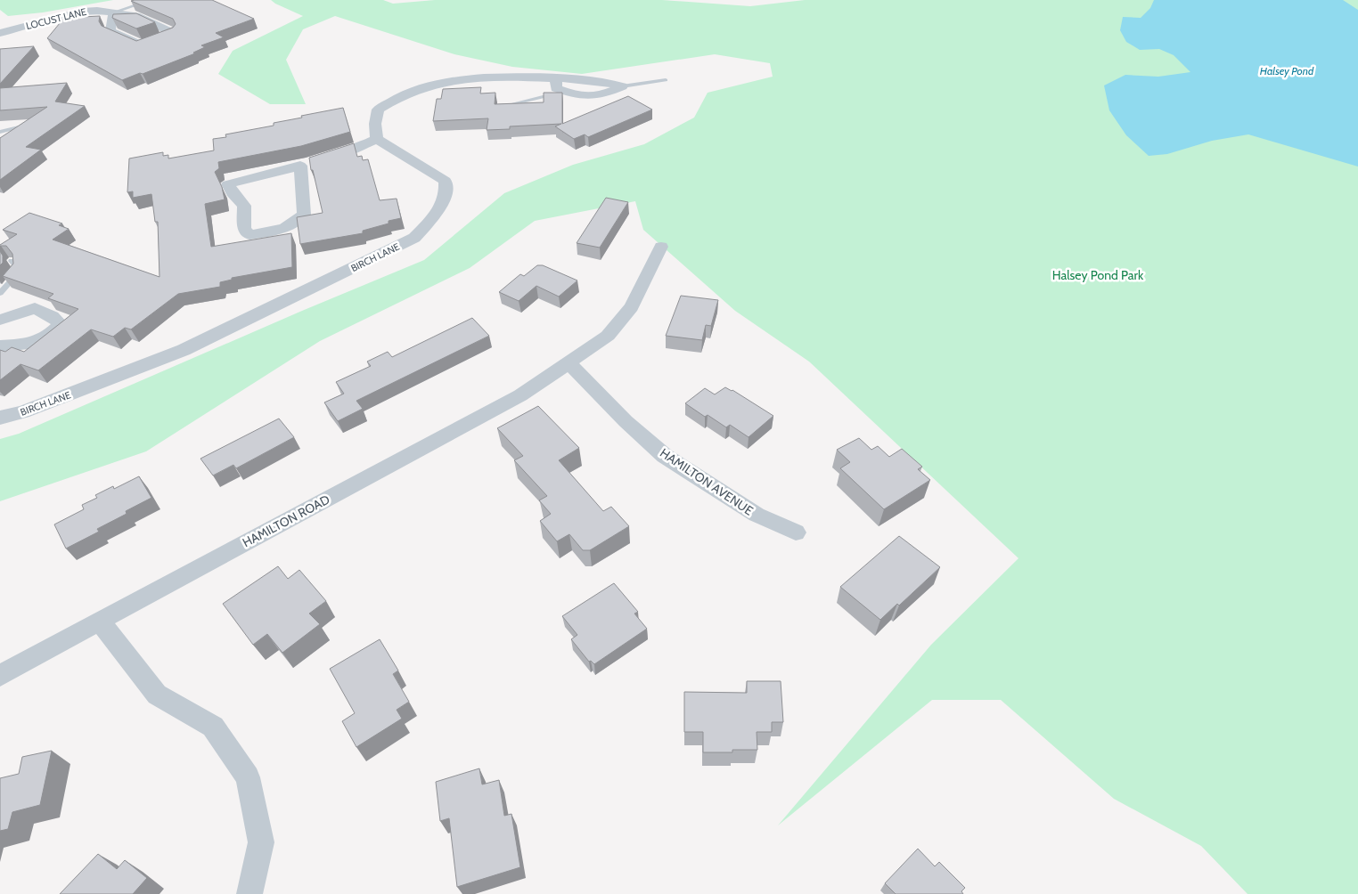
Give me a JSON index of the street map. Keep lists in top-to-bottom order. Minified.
{"streets":{"street":["LOCUST LANE","BIRCH LANE","HAMILTON AVENUE","HAMILTON ROAD"]},"crossings":[["HAMILTON AVENUE","HAMILTON ROAD"]],"water":["Halsey Pond"],"parks":["Halsey Pond Park"]}
